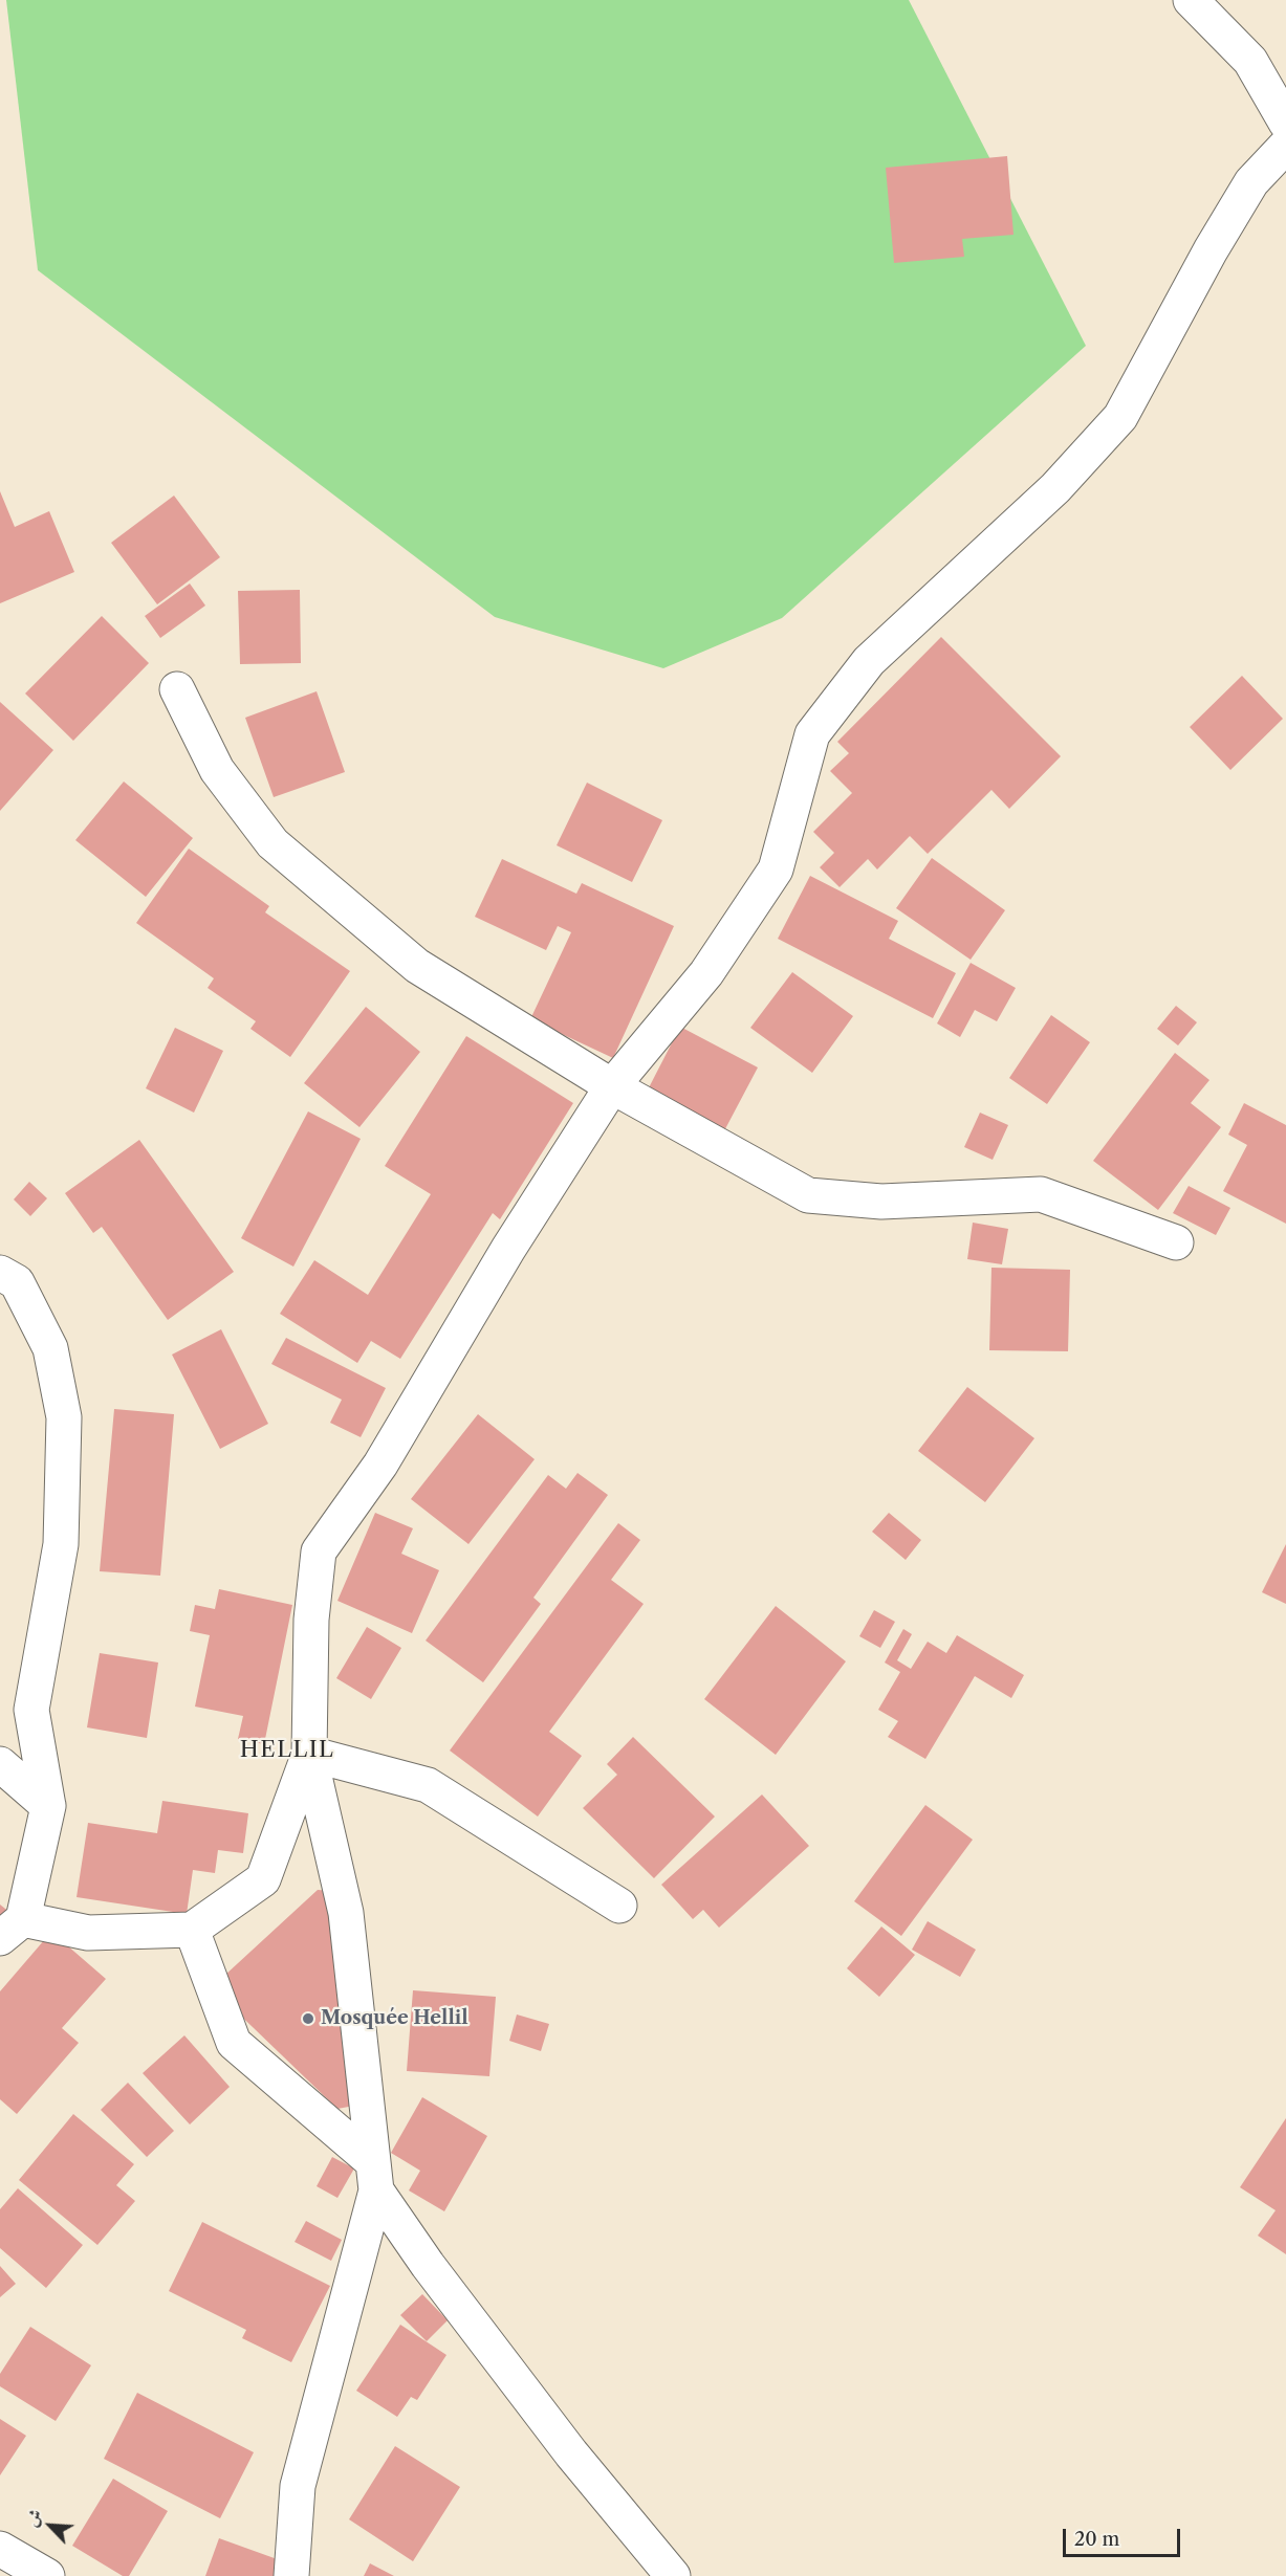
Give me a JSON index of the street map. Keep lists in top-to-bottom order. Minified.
{"districts":["HELLIL"],"places":["Mosquée Hellil"],"scale_bar":"20 m","north":"top left"}
